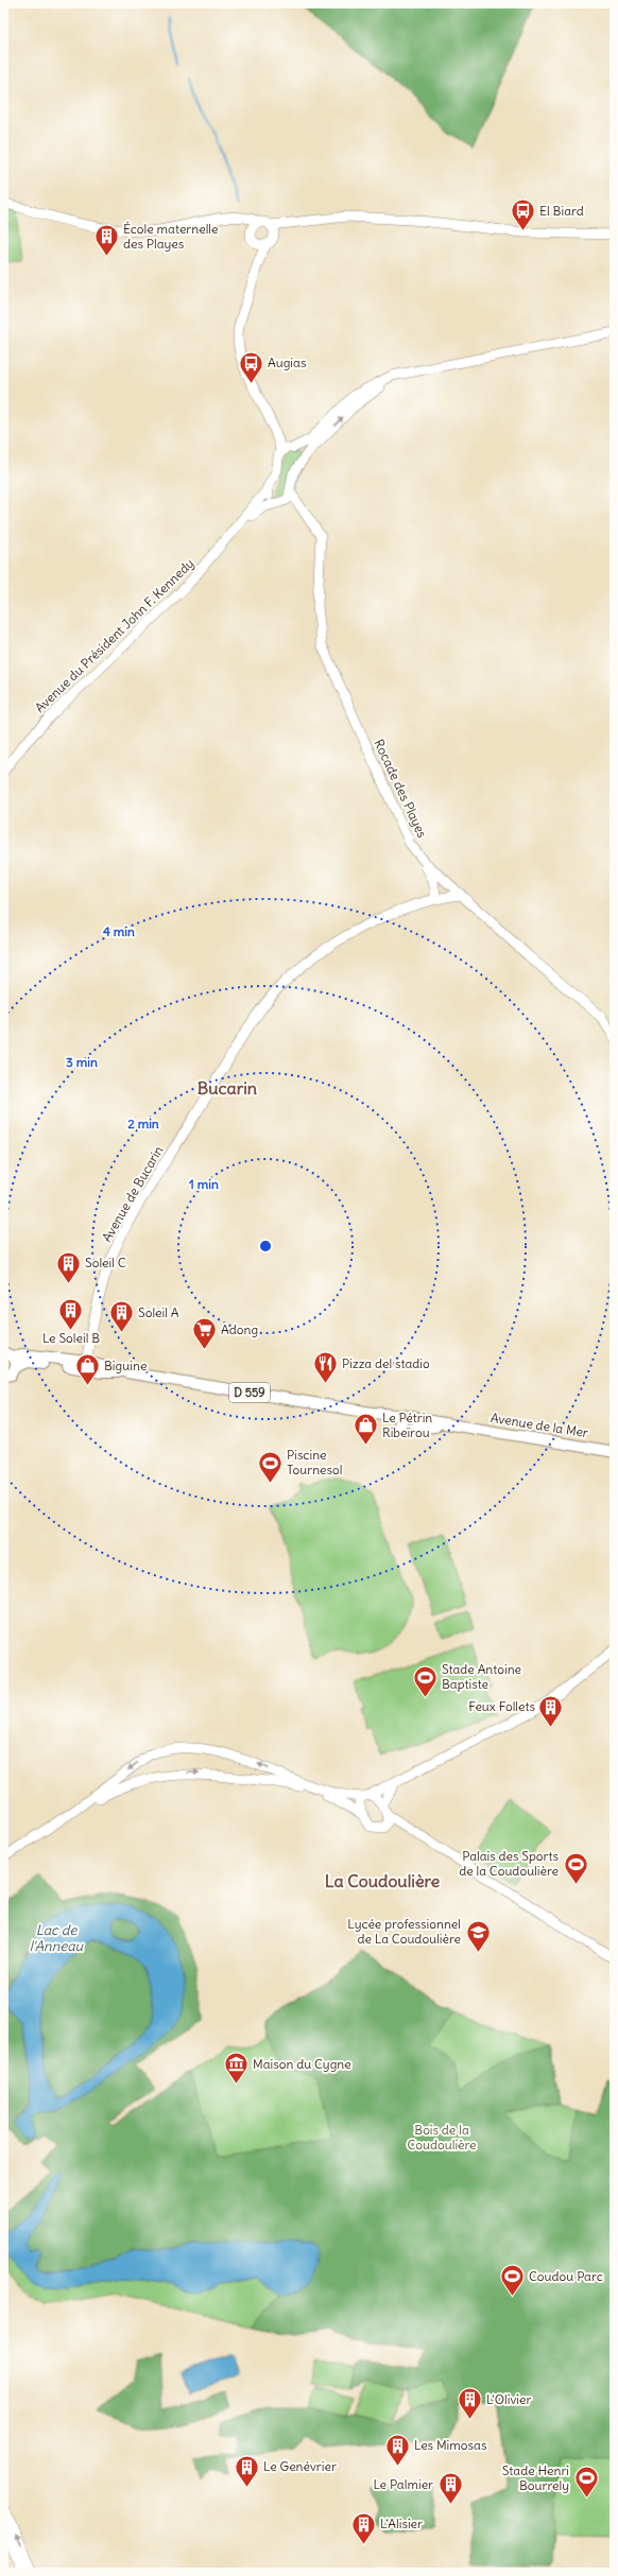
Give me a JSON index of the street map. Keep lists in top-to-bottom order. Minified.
{"streets":{"main road":["D 559","Avenue de la Mer"],"street":["Avenue du Président John F. Kennedy","Rocade des Playes","Avenue de Bucarin"]},"crossings":[["Rocade des Playes","Avenue de Bucarin"],["Avenue de Bucarin","Avenue de la Mer"]],"districts":["Bucarin","La Coudoulière"],"water":["Lac de l'Anneau"],"parks":["Bois de la Coudoulière"],"places":{"bus stop":["El Biard","Augias"],"building":["École maternelle des Playes","Soleil C","Le Soleil B","Soleil A","Feux Follets","L'Olivier","Les Mimosas","Le Genévrier","Le Palmier","L'Alisier"],"supermarket":["Adong"],"restaurant":["Pizza del stadio"],"shop":["Biguine","Le Pétrin Ribeïrou"],"sports":["Piscine Tournesol","Stade Antoine Baptiste","Palais des Sports de la Coudoulière","Coudou Parc","Stade Henri Bourrely"],"school or university":["Lycée professionnel de La Coudoulière"],"museum":["Maison du Cygne"]},"rings":["4 min","3 min","2 min","1 min"]}
